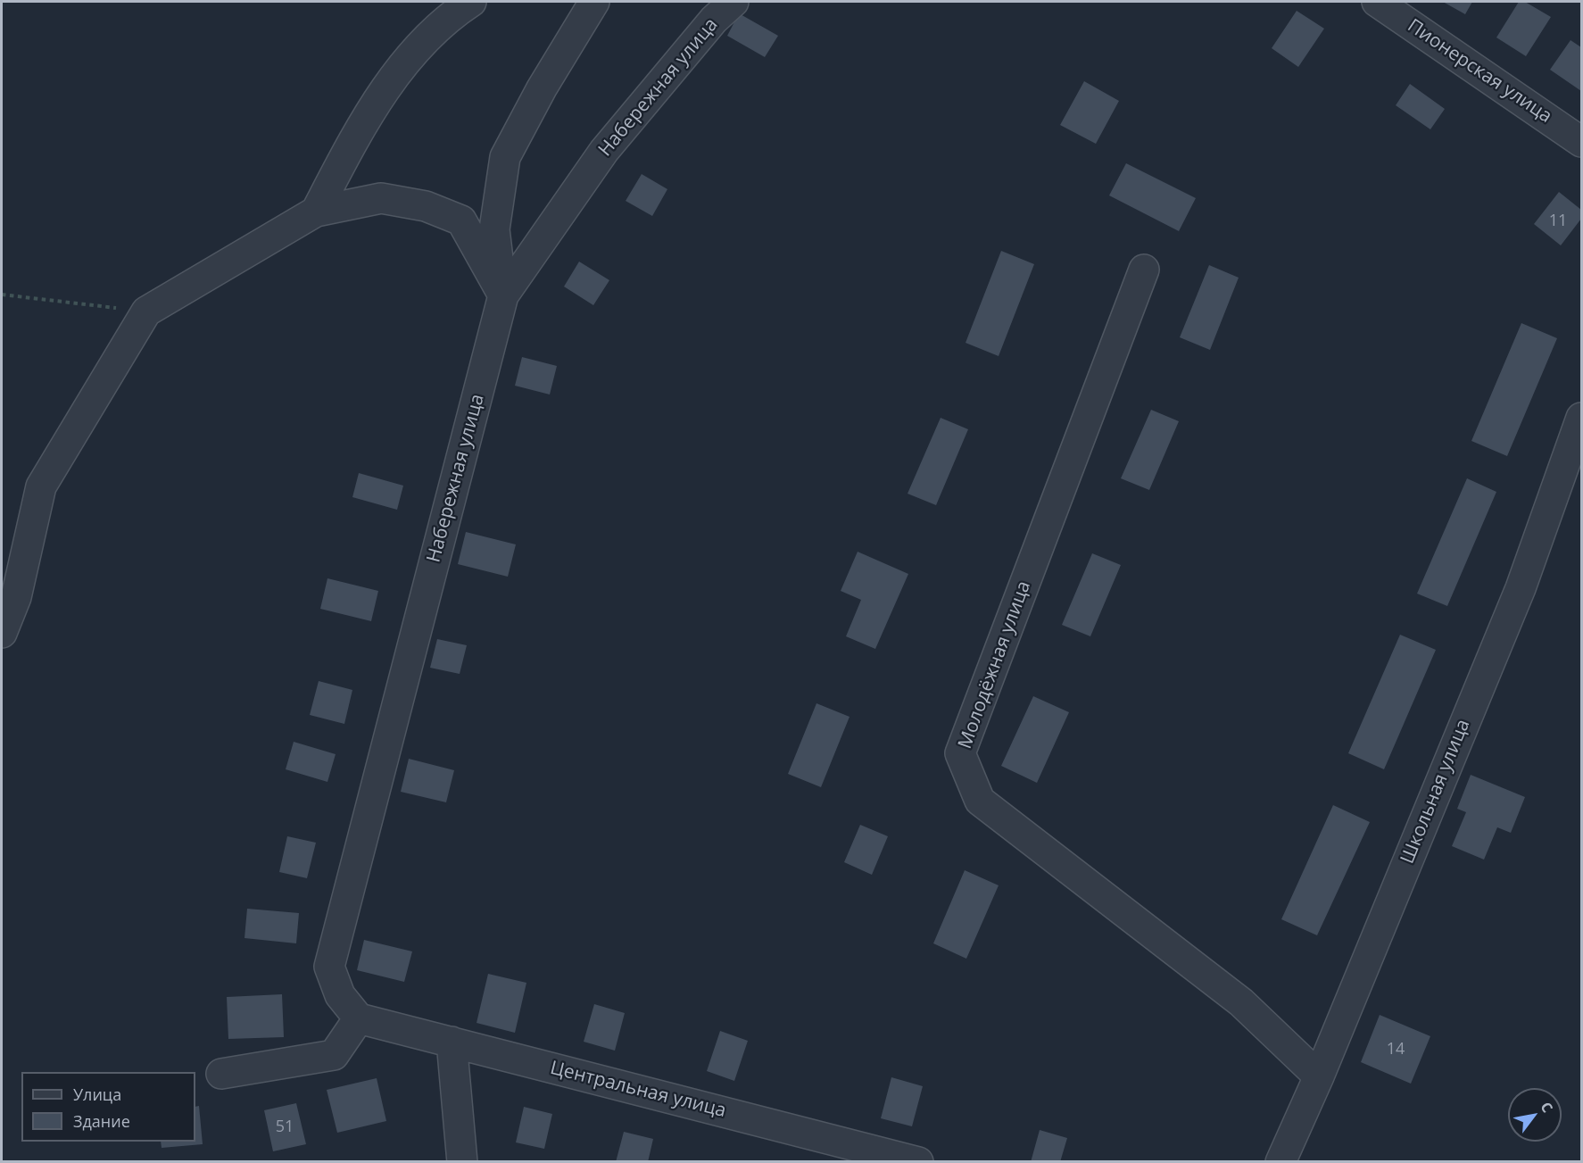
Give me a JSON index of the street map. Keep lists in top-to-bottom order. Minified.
{"streets":{"street":["Пионерская улица","Набережная улица","Молодёжная улица","Школьная улица","Центральная улица"]},"crossings":[["Набережная улица","Центральная улица"],["Молодёжная улица","Школьная улица"]],"house_numbers":["11","14","51"],"legend":["Улица","Здание"],"north":"top right"}
